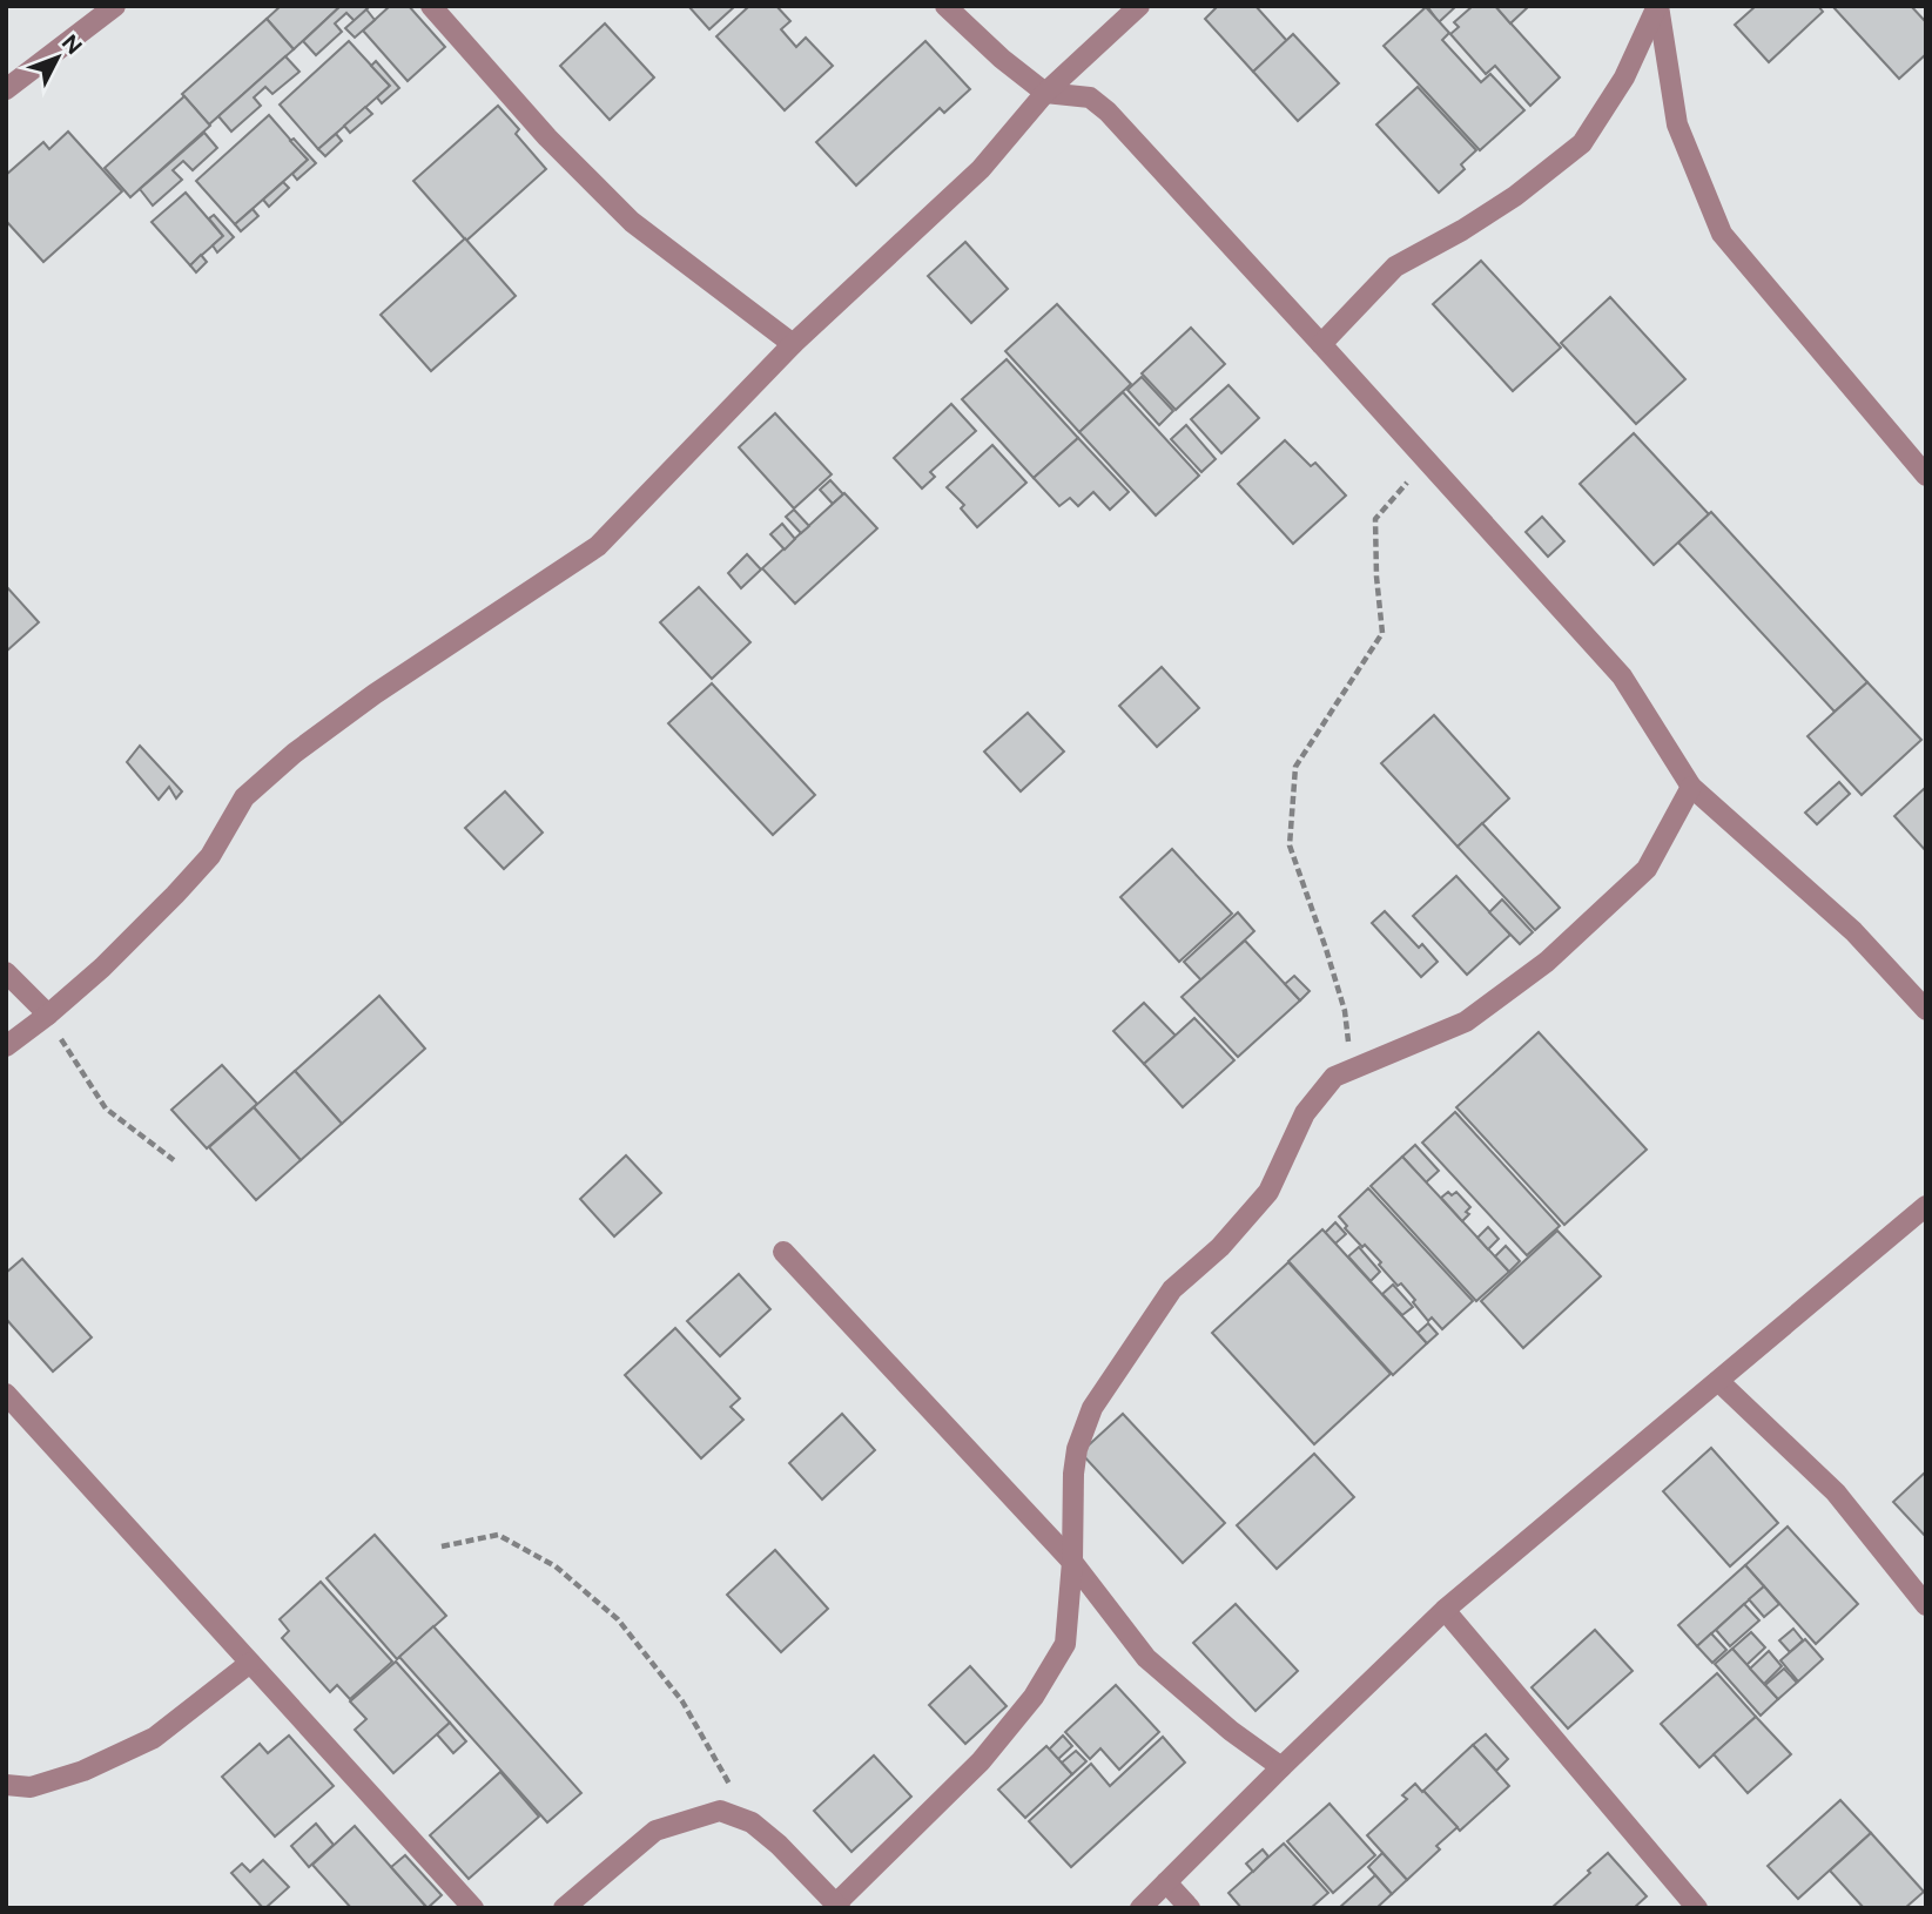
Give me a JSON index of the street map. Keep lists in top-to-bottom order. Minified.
{"north":"top right"}
